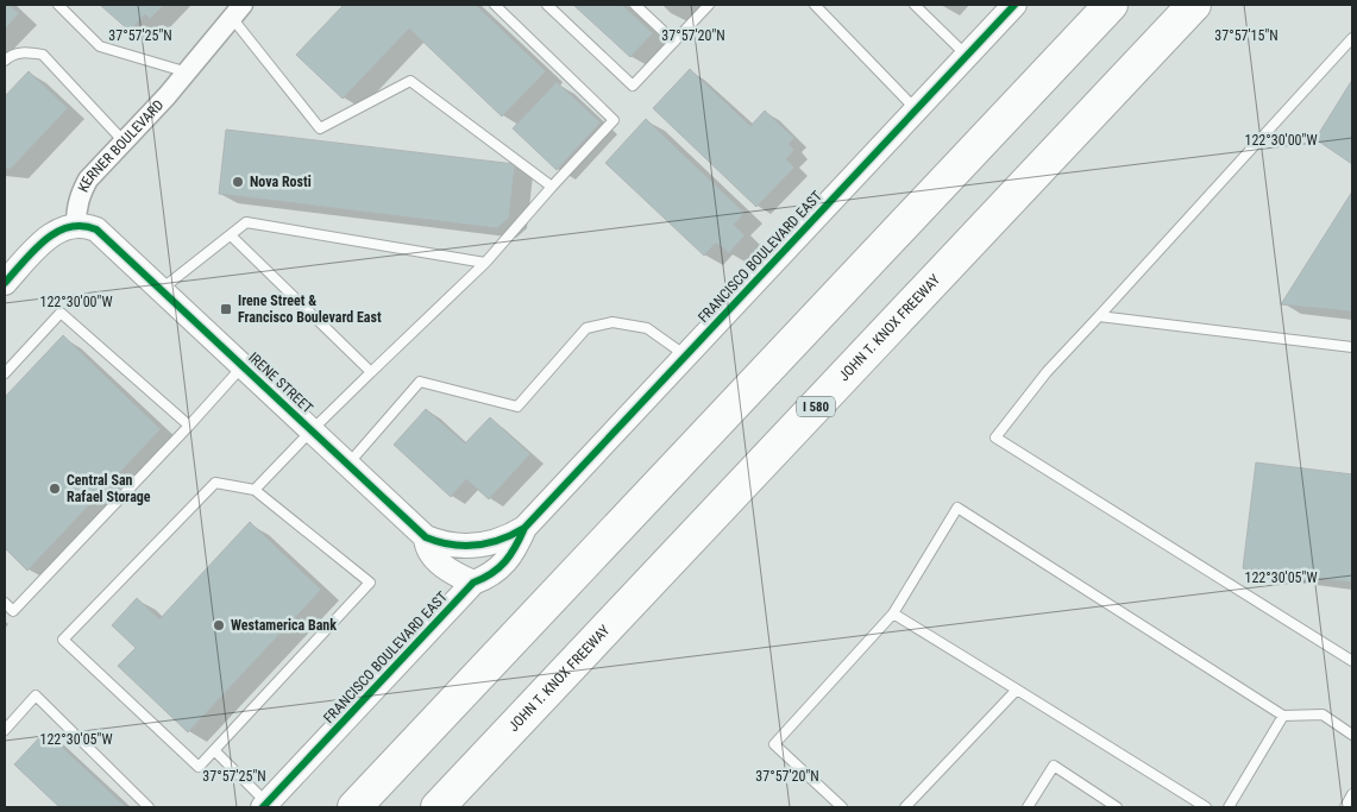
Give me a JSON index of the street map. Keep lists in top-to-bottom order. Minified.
{"streets":{"highway":["JOHN T. KNOX FREEWAY","I 580"],"street":["KERNER BOULEVARD","FRANCISCO BOULEVARD EAST","IRENE STREET"]},"crossings":[["KERNER BOULEVARD","IRENE STREET"],["FRANCISCO BOULEVARD EAST","IRENE STREET"]],"places":{"other":["Nova Rosti","Central San Rafael Storage","Westamerica Bank"],"transit":["Irene Street & Francisco Boulevard East"]},"coordinates":["37°57'25\"N","37°57'20\"N","37°57'15\"N","122°30'00\"W","122°30'05\"W"]}
